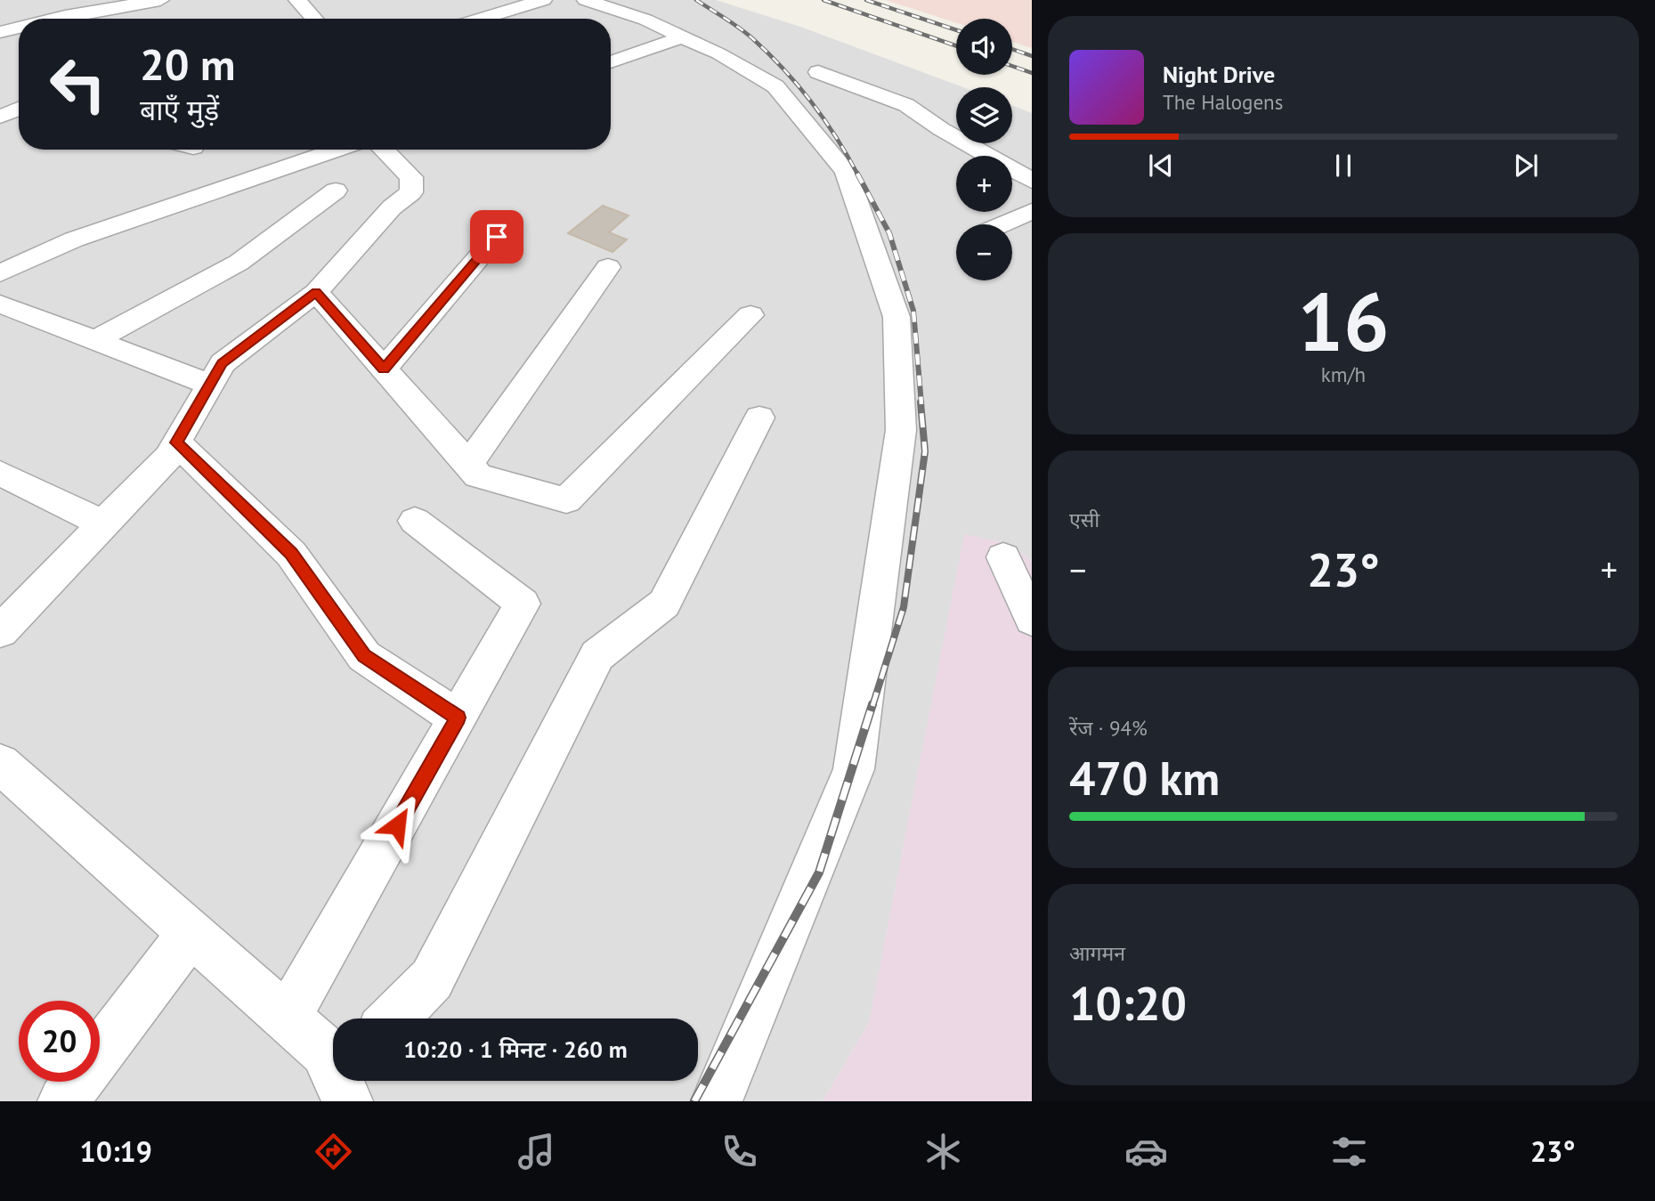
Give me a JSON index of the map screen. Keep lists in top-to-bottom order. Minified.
{"page":{"map_buttons":["+","−"],"turn":["20 m","बाएँ मुड़ें"],"song":["Night Drive","The Halogens"],"tile":[["16","km/h"],"एसी",["रेंज · 94%","470 km"],["आगमन","10:20"]],"heat":["−","23°","+"],"limit":"20","trip":"10:20 · 1 मिनट · 260 m","tabs":["10:19","23°"]}}
